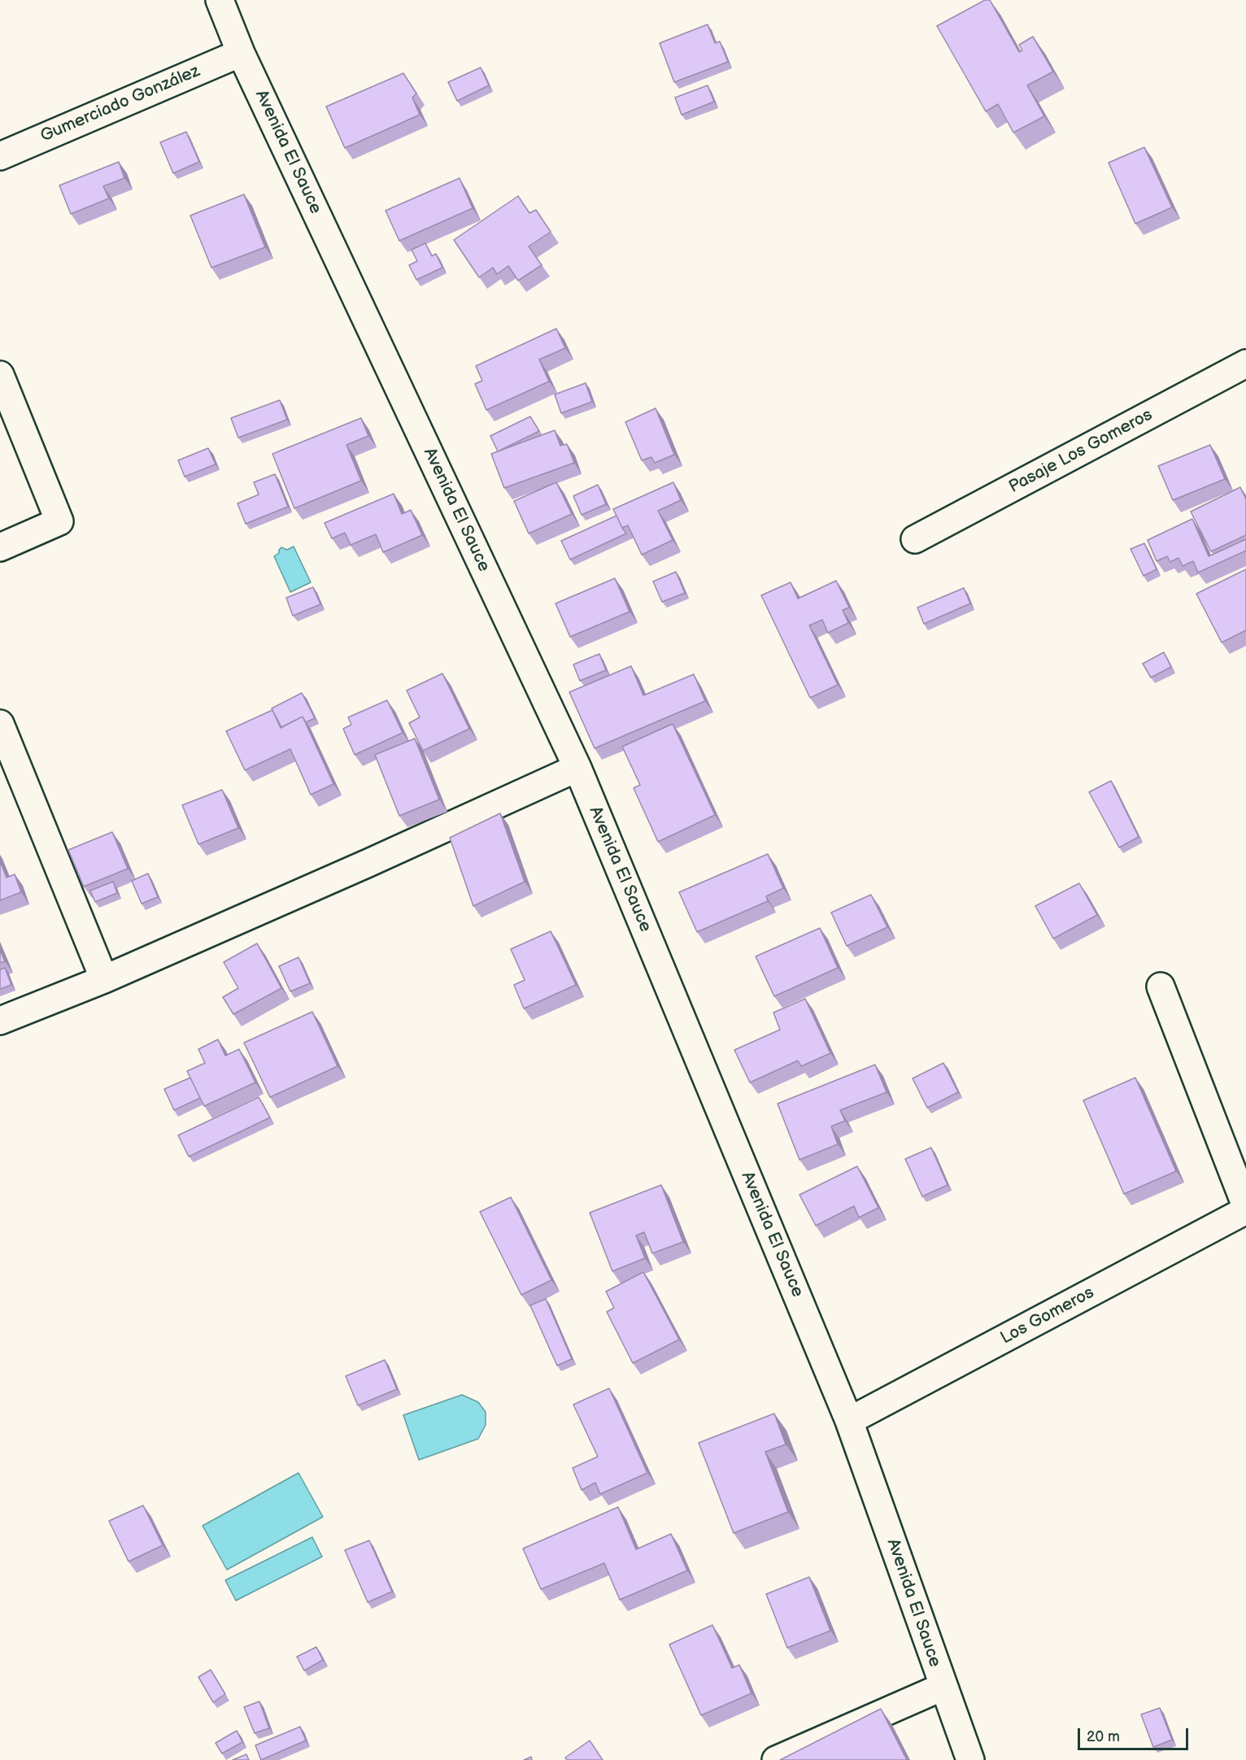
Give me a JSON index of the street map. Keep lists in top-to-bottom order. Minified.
{"streets":{"street":["Gumerciado González","Avenida El Sauce","Pasaje Los Gomeros","Los Gomeros"]},"crossings":[["Gumerciado González","Avenida El Sauce"],["Avenida El Sauce","Los Gomeros"]],"scale_bar":"20 m"}
